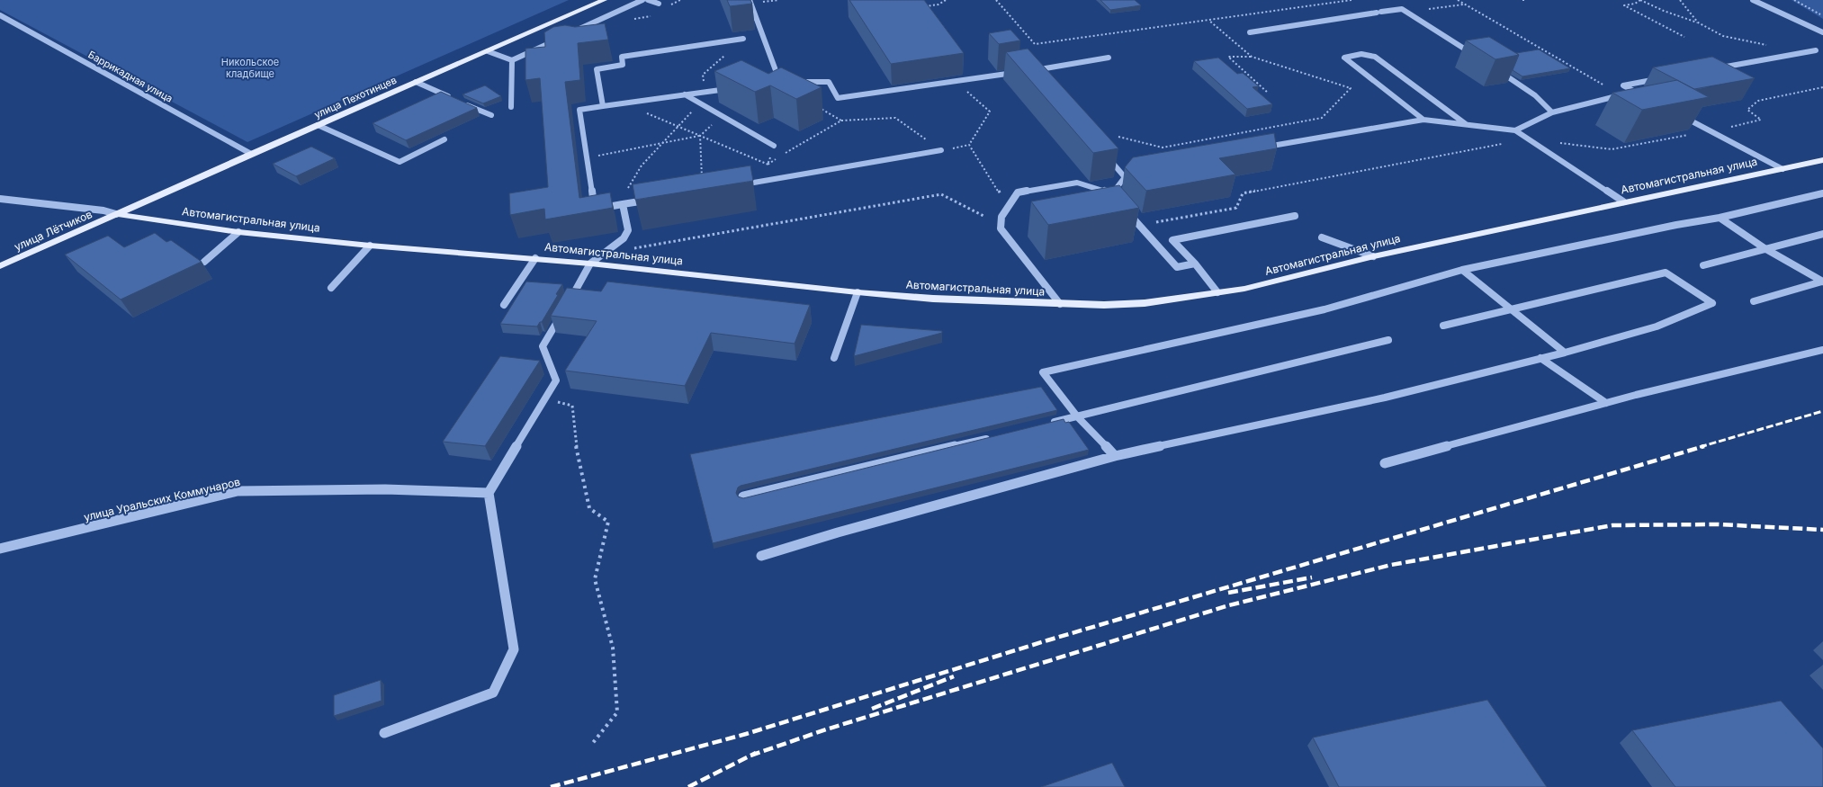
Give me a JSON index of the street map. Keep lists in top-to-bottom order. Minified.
{"streets":{"main road":["улица Пехотинцев","Автомагистральная улица","улица Лётчиков"],"street":["Баррикадная улица","улица Уральских Коммунаров"]},"crossings":[["Баррикадная улица","улица Пехотинцев"],["улица Пехотинцев","Автомагистральная улица"],["улица Пехотинцев","улица Лётчиков"],["Автомагистральная улица","улица Лётчиков"]],"parks":["Никольское кладбище"]}
